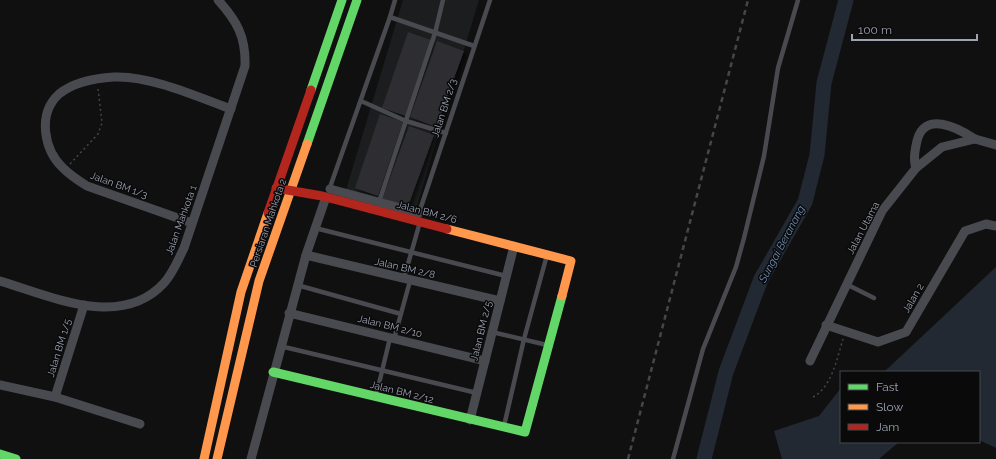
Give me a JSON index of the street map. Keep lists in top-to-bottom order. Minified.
{"streets":{"main road":["Jalan BM 2/6","Persiaran Mahkota 2","Jalan BM 2/12"],"street":["Jalan BM 1/3","Jalan Mahkota 1","Jalan Utama","Jalan BM 2/8","Jalan 2","Jalan BM 2/10","Jalan BM 2/5","Jalan BM 1/5"],"lane":["Jalan BM 2/3"]},"crossings":[["Jalan BM 2/3","Jalan BM 2/6"],["Jalan BM 2/3","Jalan BM 2/8"],["Jalan BM 2/3","Jalan BM 2/10"],["Jalan BM 2/3","Jalan BM 2/12"],["Jalan BM 1/3","Jalan Mahkota 1"],["Jalan BM 2/6","Persiaran Mahkota 2"],["Jalan BM 2/6","Jalan BM 2/5"],["Jalan BM 2/6","Jalan BM 2/12"],["Jalan Mahkota 1","Jalan BM 1/5"],["Jalan Utama","Jalan 2"],["Jalan BM 2/8","Jalan BM 2/5"],["Jalan BM 2/10","Jalan BM 2/5"],["Jalan BM 2/5","Jalan BM 2/12"]],"water":["Sungai Beranang"],"legend":["Fast","Slow","Jam"],"scale_bar":"100 m"}
